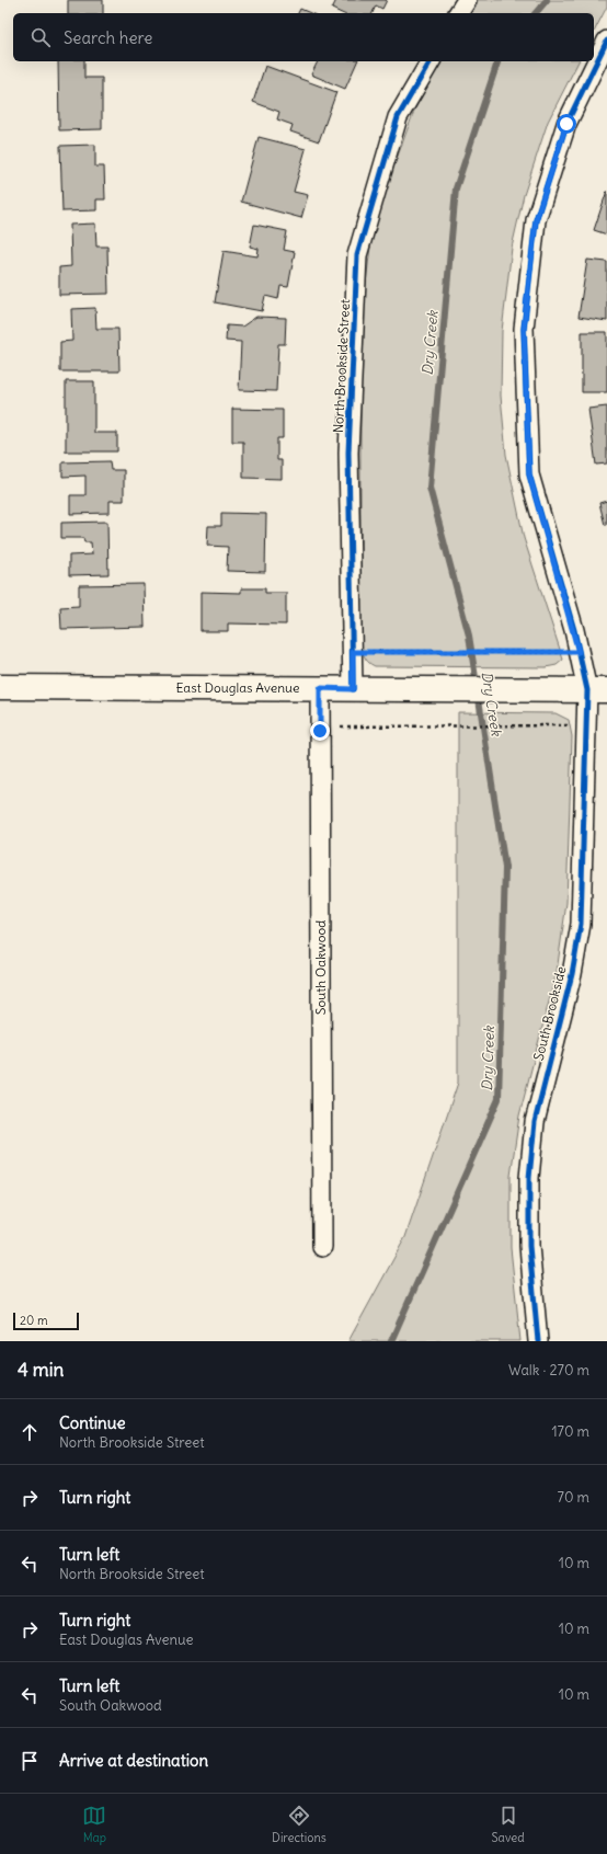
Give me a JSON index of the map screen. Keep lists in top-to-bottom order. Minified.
{"streets":{"main road":["East Douglas Avenue"],"street":["North Brookside Street","South Oakwood","South Brookside"]},"crossings":[["North Brookside Street","East Douglas Avenue"],["East Douglas Avenue","South Oakwood"],["East Douglas Avenue","South Brookside"]],"water":["Dry Creek"],"scale_bar":"20 m","page":{"search":"Search here","scale":"20 m","heading":["4 min","Walk · 270 m"],"list":[["Continue","North Brookside Street","170 m"],["Turn right","70 m"],["Turn left","North Brookside Street","10 m"],["Turn right","East Douglas Avenue","10 m"],["Turn left","South Oakwood","10 m"],"Arrive at destination"],"nav":["Map","Directions","Saved"]}}
